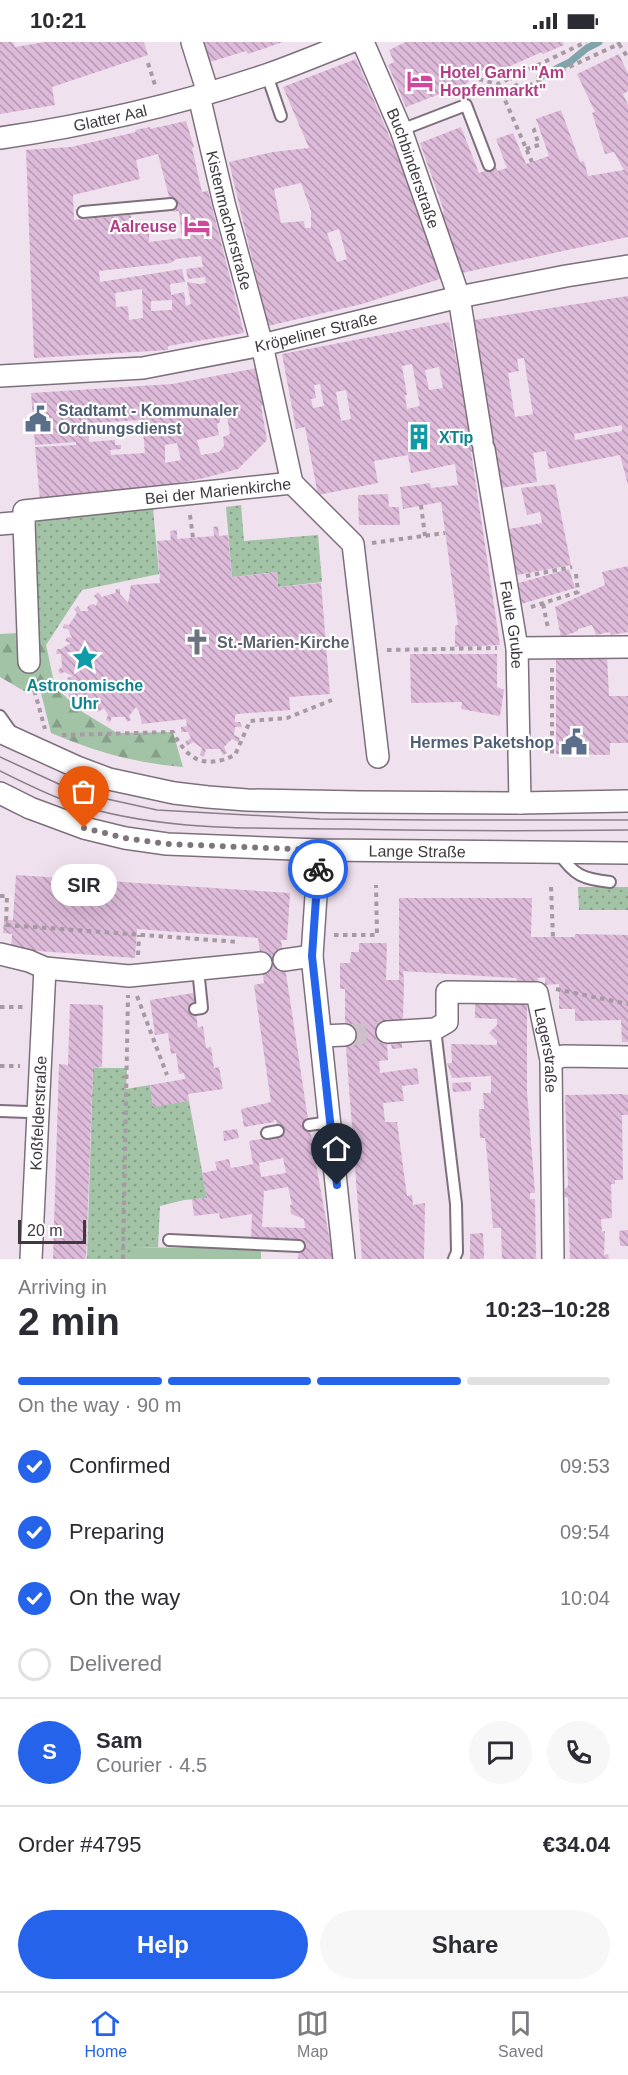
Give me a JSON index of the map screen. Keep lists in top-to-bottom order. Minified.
{"streets":{"street":["Glatter Aal","Buchbinderstraße","Kistenmacherstraße","Kröpeliner Straße","Bei der Marienkirche","Faule Grube","Lange Straße","Lagerstraße","Koßfelderstraße"]},"crossings":[["Glatter Aal","Kistenmacherstraße"],["Buchbinderstraße","Kröpeliner Straße"],["Buchbinderstraße","Faule Grube"],["Kistenmacherstraße","Kröpeliner Straße"],["Kistenmacherstraße","Bei der Marienkirche"],["Kröpeliner Straße","Faule Grube"]],"places":{"hotel":["Hotel Garni \"Am Hopfenmarkt\"","Aalreuse"],"public building":["Stadtamt - Kommunaler Ordnungsdienst","Hermes Paketshop"],"building":["XTip"],"church":["St.-Marien-Kirche"],"place":["Astronomische Uhr"],"other":["SIR"]},"scale_bar":"20 m","page":{"status":"10:21","bubble":"SIR","scale":"20 m","heading":["2 min","Arriving in","10:23–10:28"],"panel":["Sam","Courier · 4.5","Order #4795","€34.04"],"bar":"On the way · 90 m","list":[["Confirmed","09:53"],["Preparing","09:54"],["On the way","10:04"],"Delivered"],"round":"S","buttons":["Help","Share"],"tabs":["Home","Map","Saved"]}}
